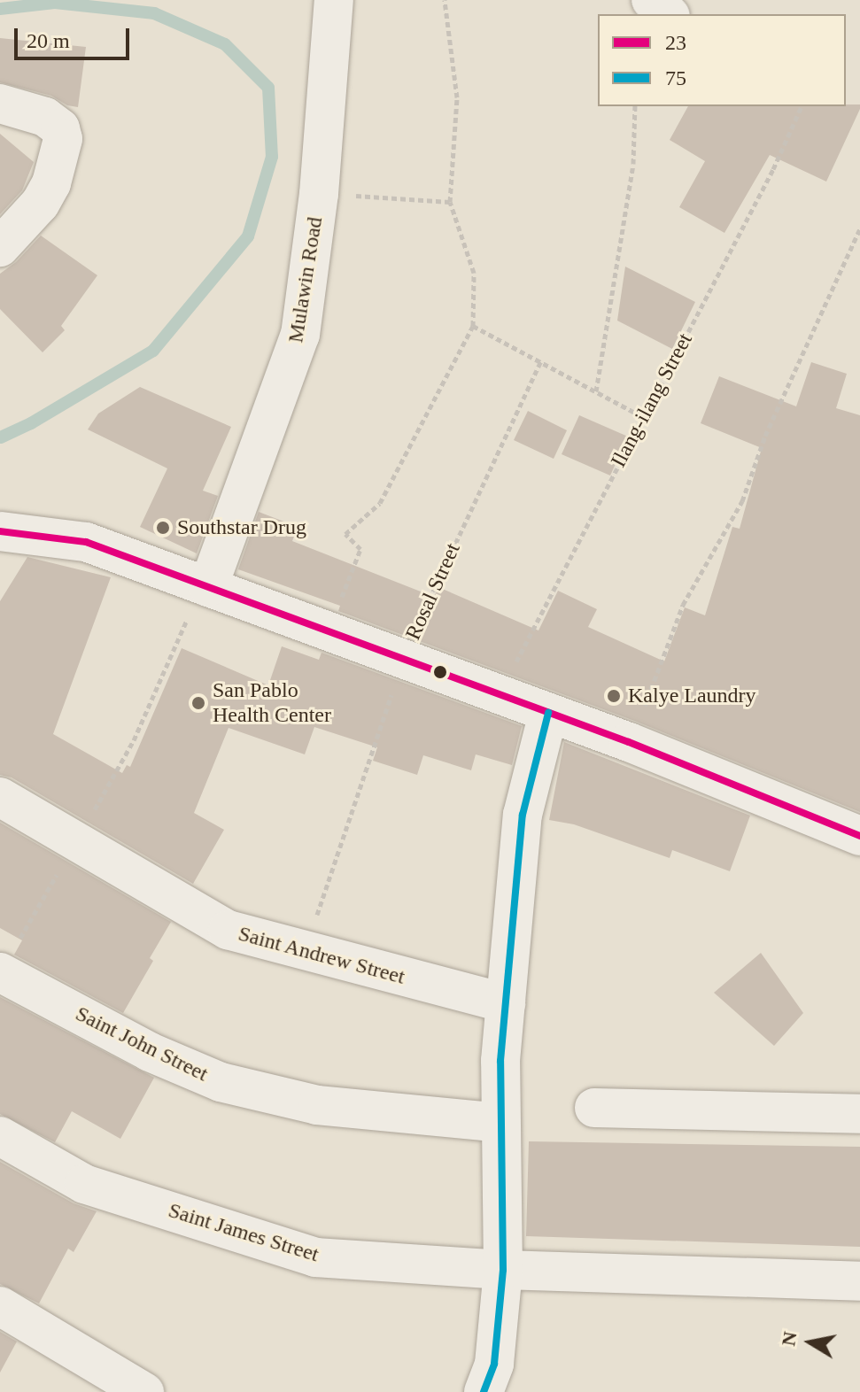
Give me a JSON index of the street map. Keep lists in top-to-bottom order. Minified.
{"streets":{"street":["Mulawin Road","Saint Andrew Street","Saint John Street","Saint James Street"],"path":["Ilang-ilang Street","Rosal Street"]},"crossings":[["Rosal Street","Saint Andrew Street"]],"places":["Southstar Drug","Kalye Laundry","San Pablo Health Center"],"lines":["transit line 23","transit line 75"],"legend":["23","75"],"scale_bar":"20 m","north":"left"}
